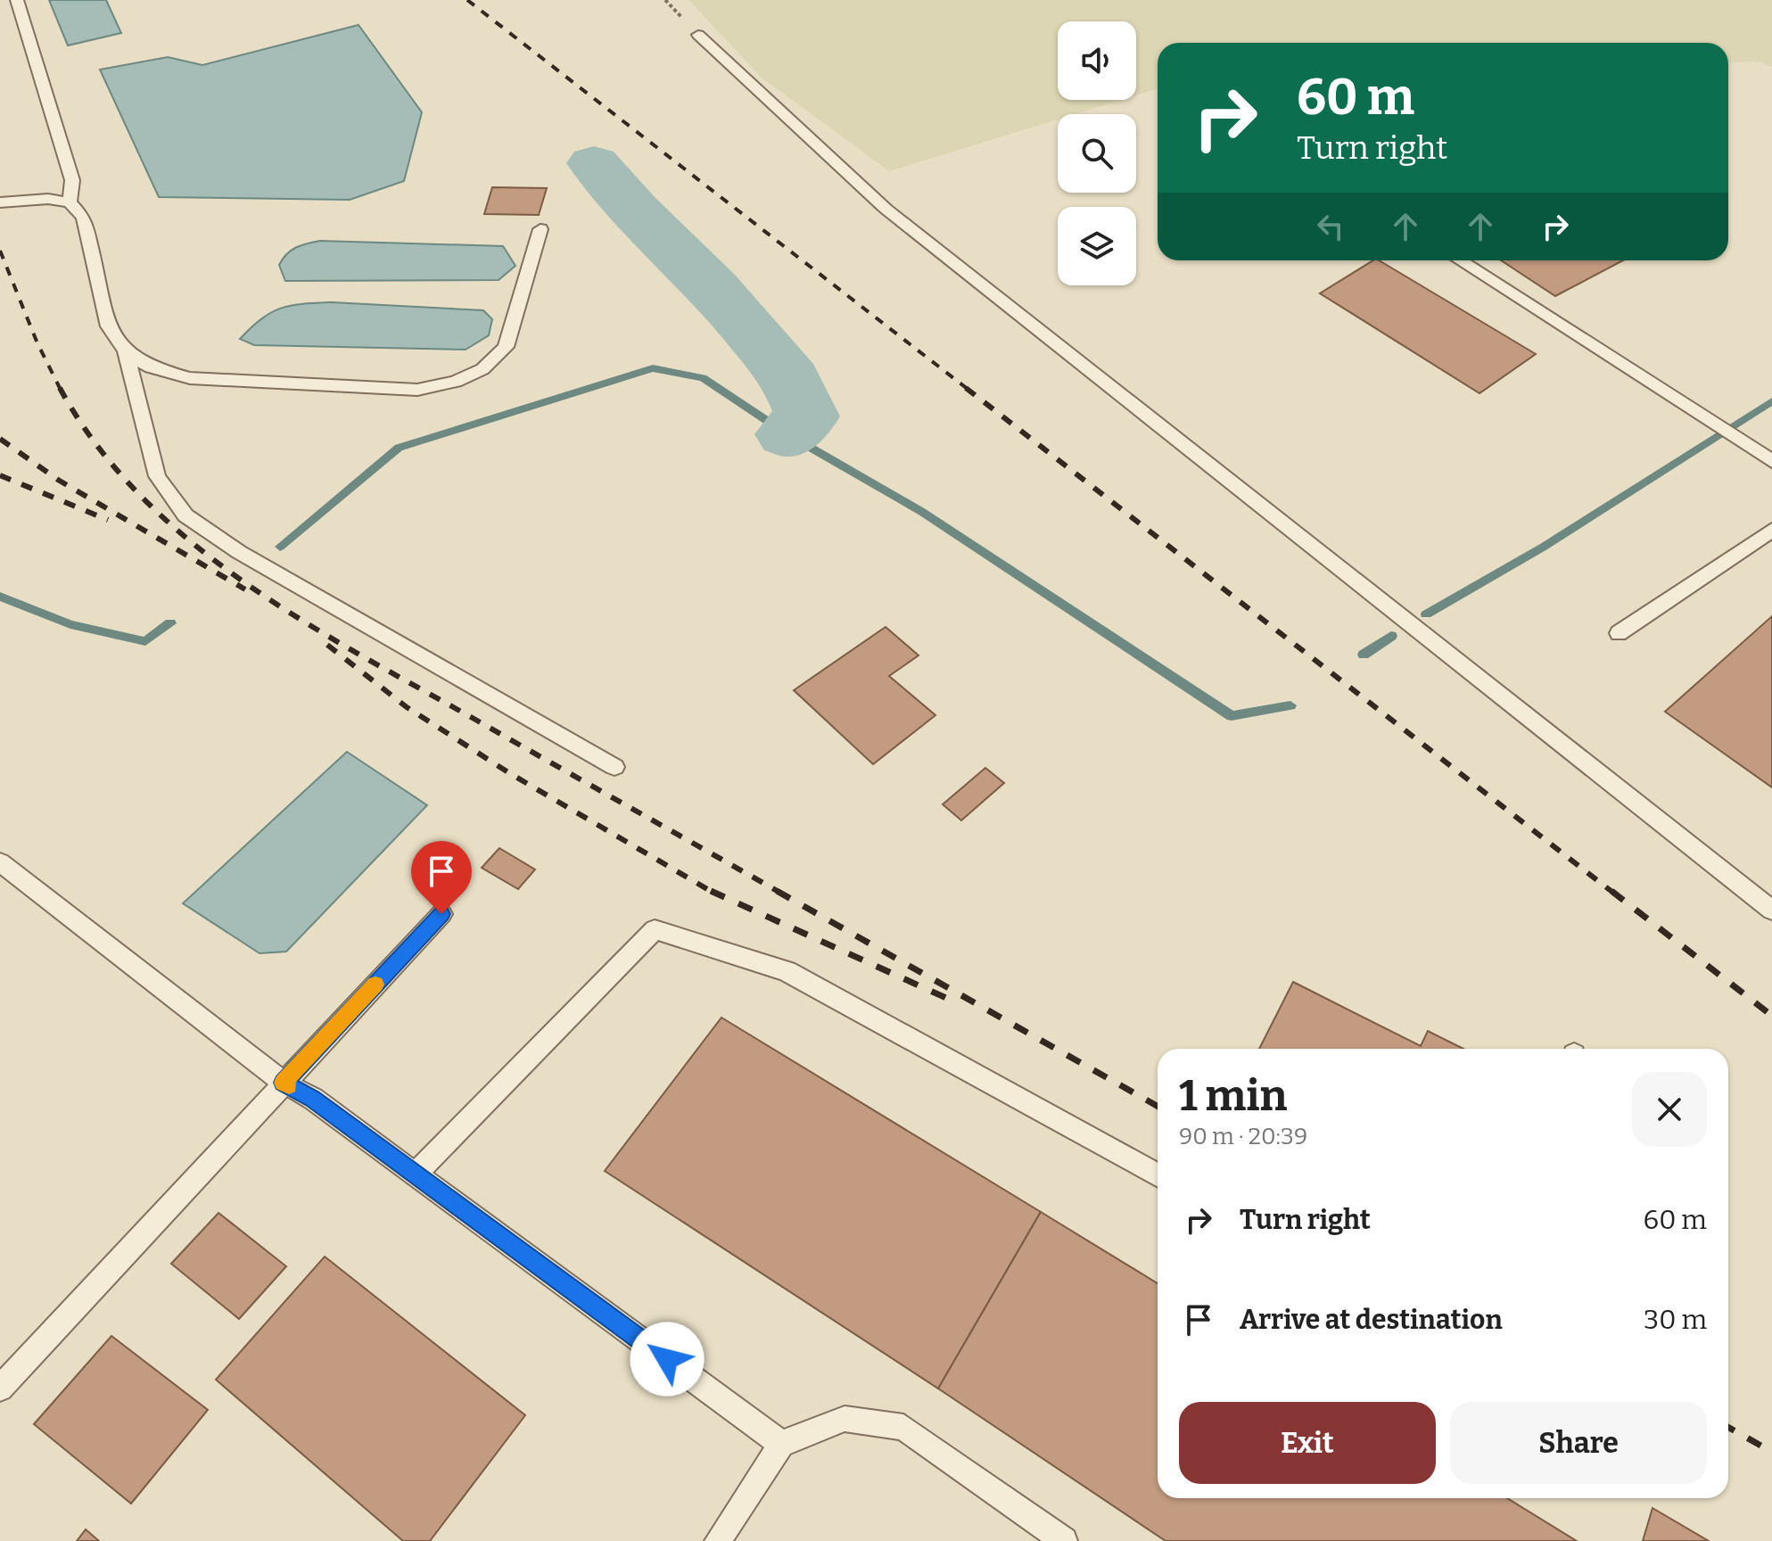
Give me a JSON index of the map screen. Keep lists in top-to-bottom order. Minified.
{"page":{"turn":["60 m","Turn right"],"heading":["1 min","90 m · 20:39"],"list":[{"name":"Turn right","value":"60 m"},{"name":"Arrive at destination","value":"30 m"}],"buttons":["Exit","Share"]}}
